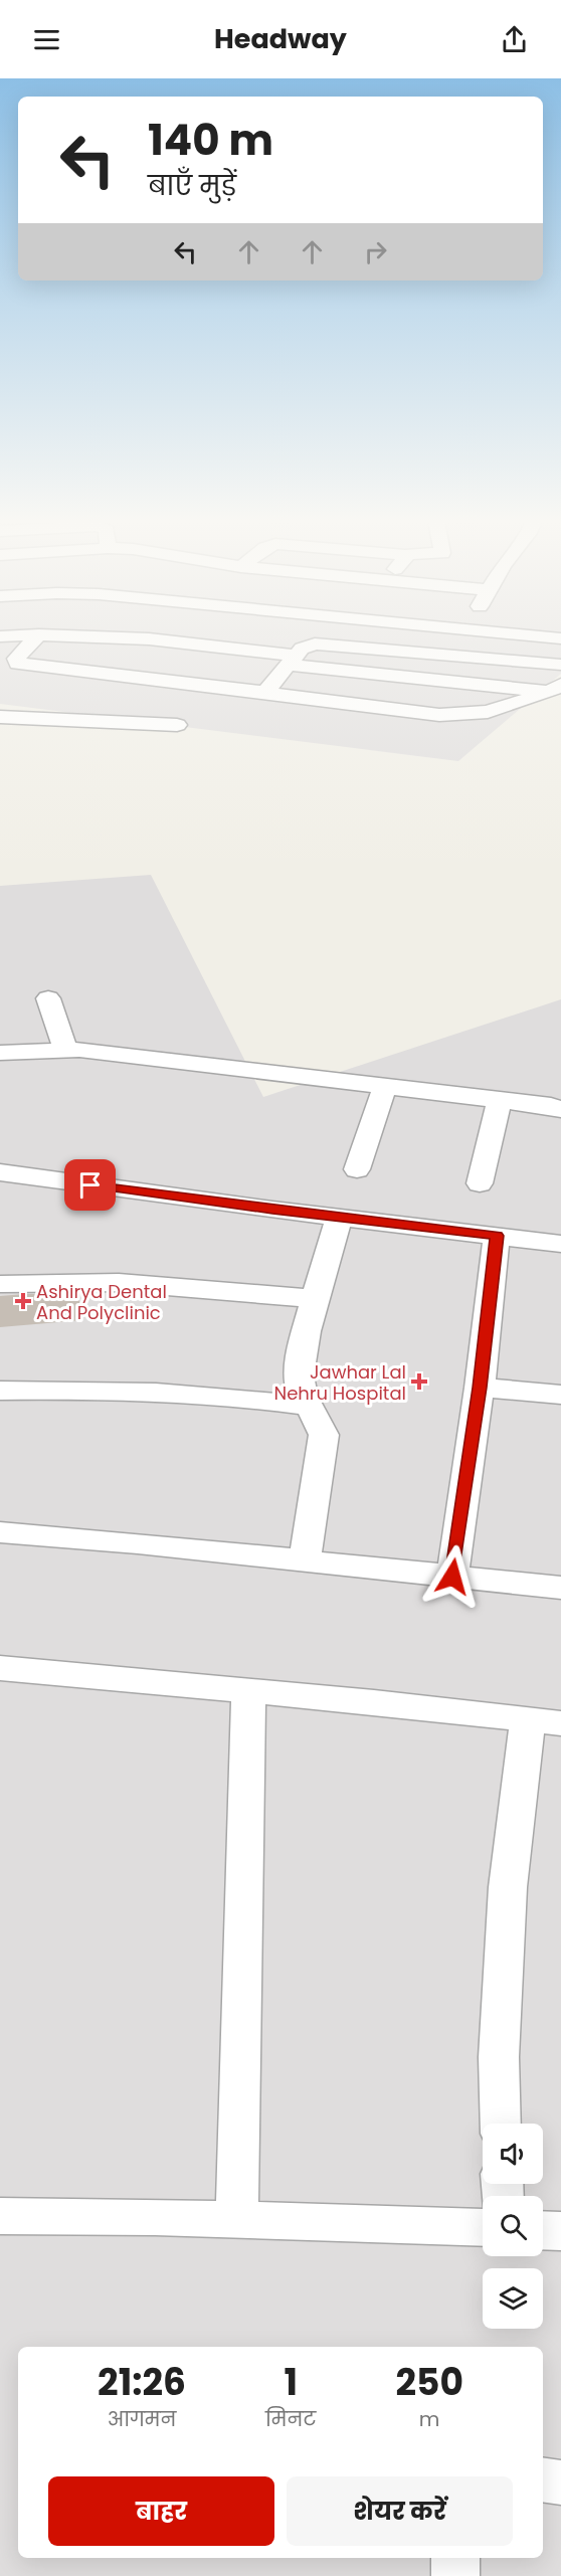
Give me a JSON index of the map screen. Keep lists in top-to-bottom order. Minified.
{"places":{"health":["Ashirya Dental And Polyclinic","Jawhar Lal Nehru Hospital"]},"page":{"header":"Headway","turn":["140 m","बाएँ मुड़ें"],"eta":["21:26","आगमन","1","मिनट","250","m"],"buttons":["बाहर","शेयर करें"]}}
